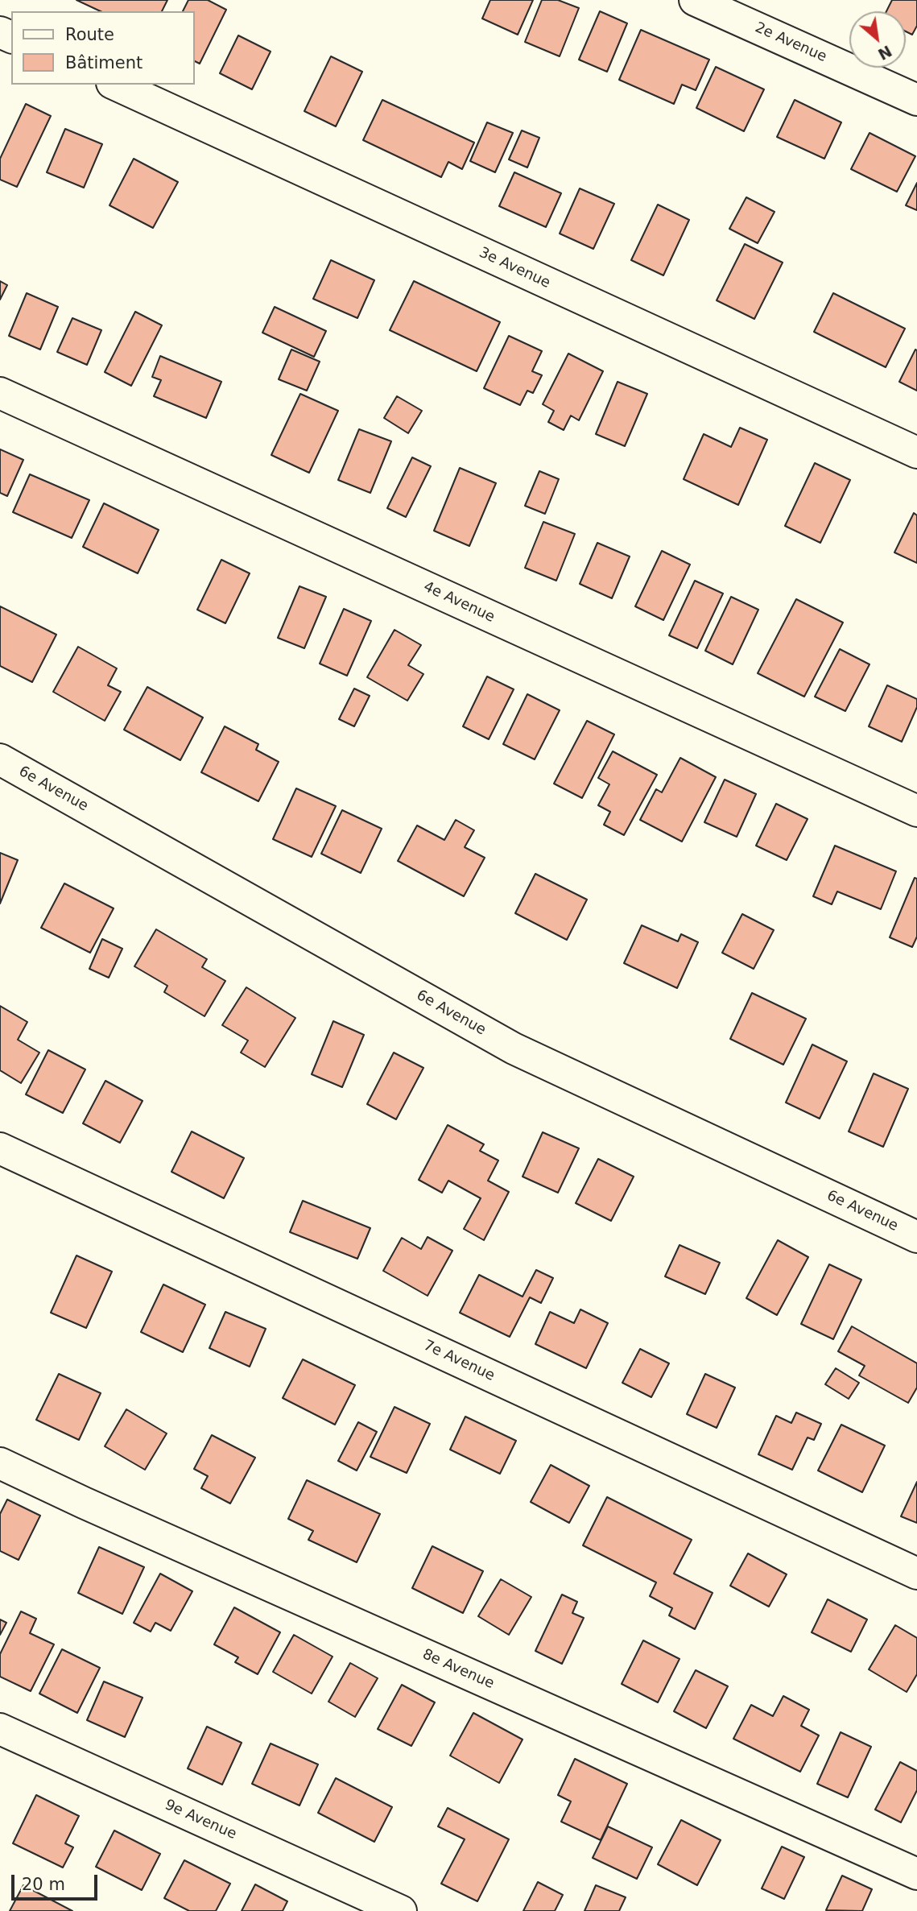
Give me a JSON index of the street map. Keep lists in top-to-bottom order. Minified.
{"streets":{"street":["2e Avenue","3e Avenue","4e Avenue","6e Avenue","7e Avenue","8e Avenue","9e Avenue"]},"legend":["Route","Bâtiment"],"scale_bar":"20 m","north":"bottom right"}
